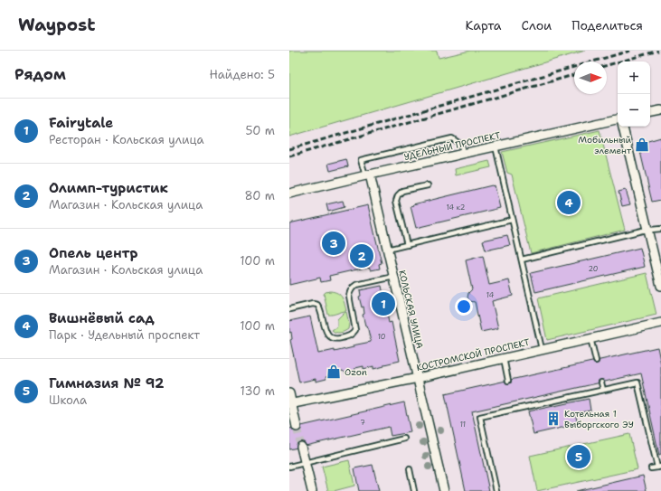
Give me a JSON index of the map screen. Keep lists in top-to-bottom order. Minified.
{"streets":{"street":["УДЕЛЬНЫЙ ПРОСПЕКТ","КОЛЬСКАЯ УЛИЦА","КОСТРОМСКОЙ ПРОСПЕКТ"]},"crossings":[["УДЕЛЬНЫЙ ПРОСПЕКТ","КОЛЬСКАЯ УЛИЦА"],["КОЛЬСКАЯ УЛИЦА","КОСТРОМСКОЙ ПРОСПЕКТ"]],"places":{"shop":["Мобильный элемент","Ozon"],"building":["Котельная 1 Выборгского ЭУ"]},"house_numbers":["14 к2","20","14","10","7","11"],"north":"right","page":{"header":"Waypost","nav":["Карта","Слои","Поделиться"],"heading":["Рядом","Найдено: 5"],"map_buttons":["+","−"],"list":[{"mark":"1","name":"Fairytale","note":"Ресторан · Кольская улица","value":"50 m"},{"mark":"2","name":"Олимп-туристик","note":"Магазин · Кольская улица","value":"80 m"},{"mark":"3","name":"Опель центр","note":"Магазин · Кольская улица","value":"100 m"},{"mark":"4","name":"Вишнёвый сад","note":"Парк · Удельный проспект","value":"100 m"},{"mark":"5","name":"Гимназия № 92","note":"Школа","value":"130 m"}],"pins":["4","3","2","1","5"]}}
